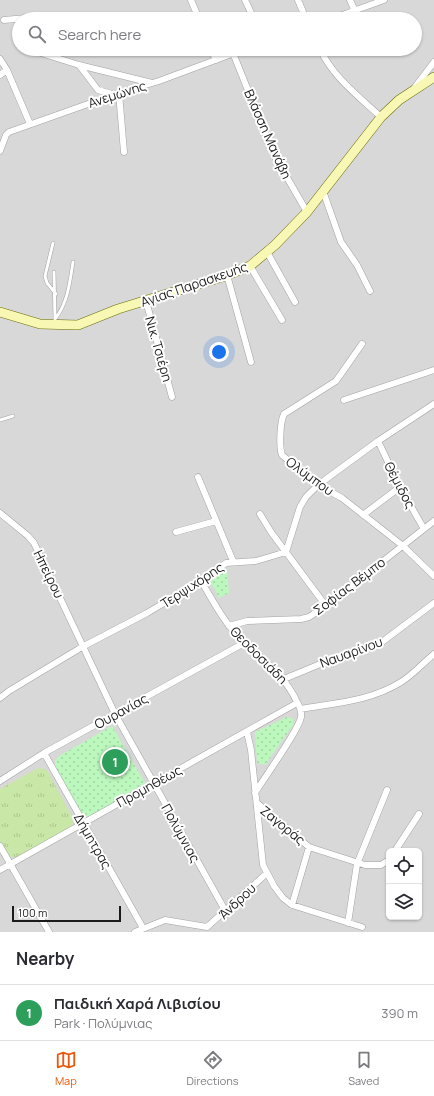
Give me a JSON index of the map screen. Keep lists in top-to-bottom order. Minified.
{"streets":{"street":["Ανεμώνης","Βλάσση Μανάβη","Αγίας Παρασκευής","Νικ. Τσιέρη","Ολύμπου","Θέμιδος","Ηπείρου","Τερψιχόρης","Σοφίας Βέμπο","Ναυαρίνου","Θεοδοσιάδη","Ουρανίας","Προμηθέως","Ζαγοράς","Πολύμνιας","Δήμητρας","Άνδρου"]},"crossings":[["Βλάσση Μανάβη","Αγίας Παρασκευής"],["Αγίας Παρασκευής","Νικ. Τσιέρη"],["Ολύμπου","Σοφίας Βέμπο"],["Θέμιδος","Σοφίας Βέμπο"],["Ηπείρου","Τερψιχόρης"],["Ηπείρου","Πολύμνιας"],["Τερψιχόρης","Θεοδοσιάδη"],["Τερψιχόρης","Πολύμνιας"],["Σοφίας Βέμπο","Θεοδοσιάδη"],["Ναυαρίνου","Θεοδοσιάδη"],["Θεοδοσιάδη","Ουρανίας"],["Θεοδοσιάδη","Προμηθέως"],["Ουρανίας","Πολύμνιας"],["Ουρανίας","Δήμητρας"],["Προμηθέως","Πολύμνιας"],["Προμηθέως","Δήμητρας"],["Πολύμνιας","Άνδρου"]],"scale_bar":"100 m","page":{"search":"Search here","pins":"1","scale":"100 m","heading":"Nearby","list":[{"mark":"1","name":"Παιδική Χαρά Λιβισίου","note":"Park · Πολύμνιας","value":"390 m"}],"nav":["Map","Directions","Saved"]}}
